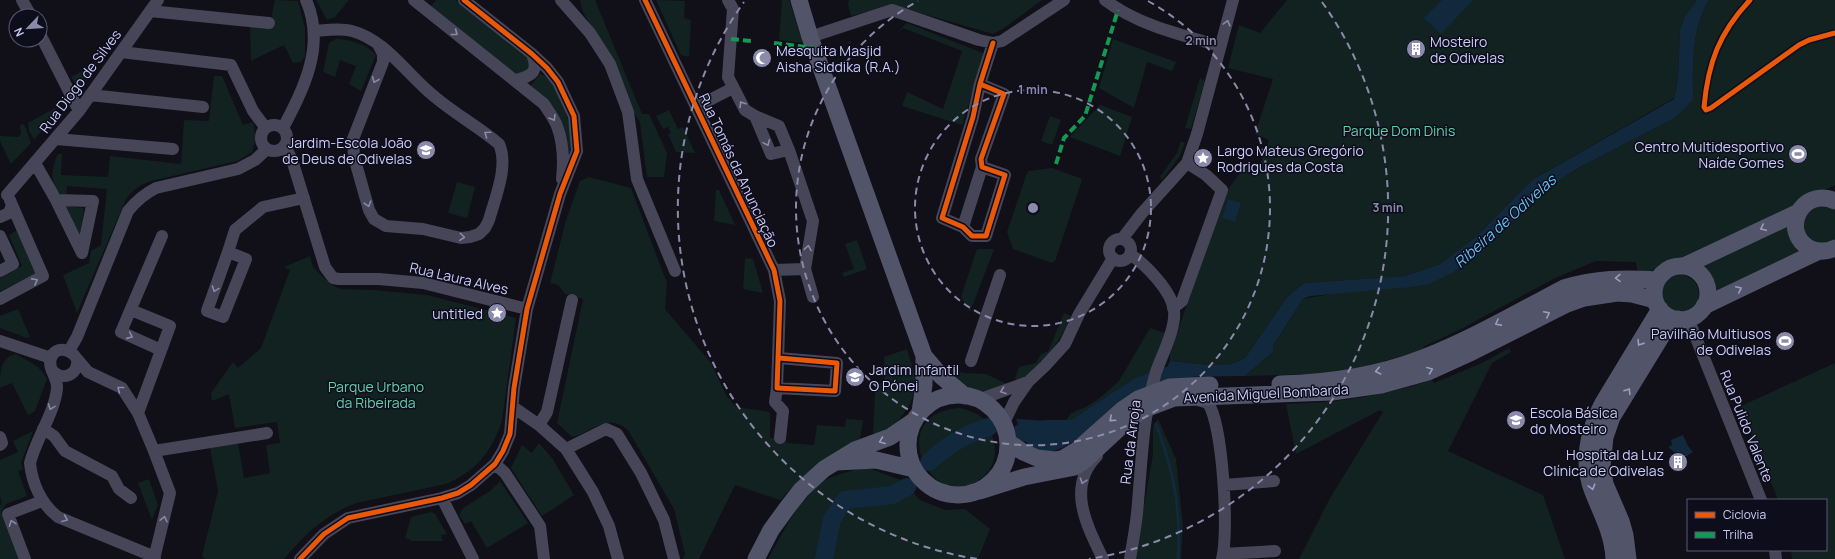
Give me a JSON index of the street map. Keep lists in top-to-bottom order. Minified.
{"streets":{"main road":["Avenida Miguel Bombarda"],"street":["Rua Diogo de Silves","Rua Tomás da Anunciação","Rua Laura Alves","Rua Pulido Valente","Rua da Arroja"]},"crossings":[["Avenida Miguel Bombarda","Rua Pulido Valente"]],"water":["Ribeira de Odivelas"],"parks":["Parque Dom Dinis","Parque Urbano da Ribeirada"],"places":{"building":["Mosteiro de Odivelas","Hospital da Luz Clínica de Odivelas"],"mosque":["Mesquita Masjid Aisha Siddika (R.A.)"],"school or university":["Jardim-Escola João de Deus de Odivelas","Jardim Infantil O Pónei","Escola Básica do Mosteiro"],"sports":["Centro Multidesportivo Naíde Gomes","Pavilhão Multiusos de Odivelas"],"place":["Largo Mateus Gregório Rodrigues da Costa","untitled"]},"legend":["Ciclovia","Trilha"],"north":"bottom left","rings":["2 min","1 min","3 min"]}
